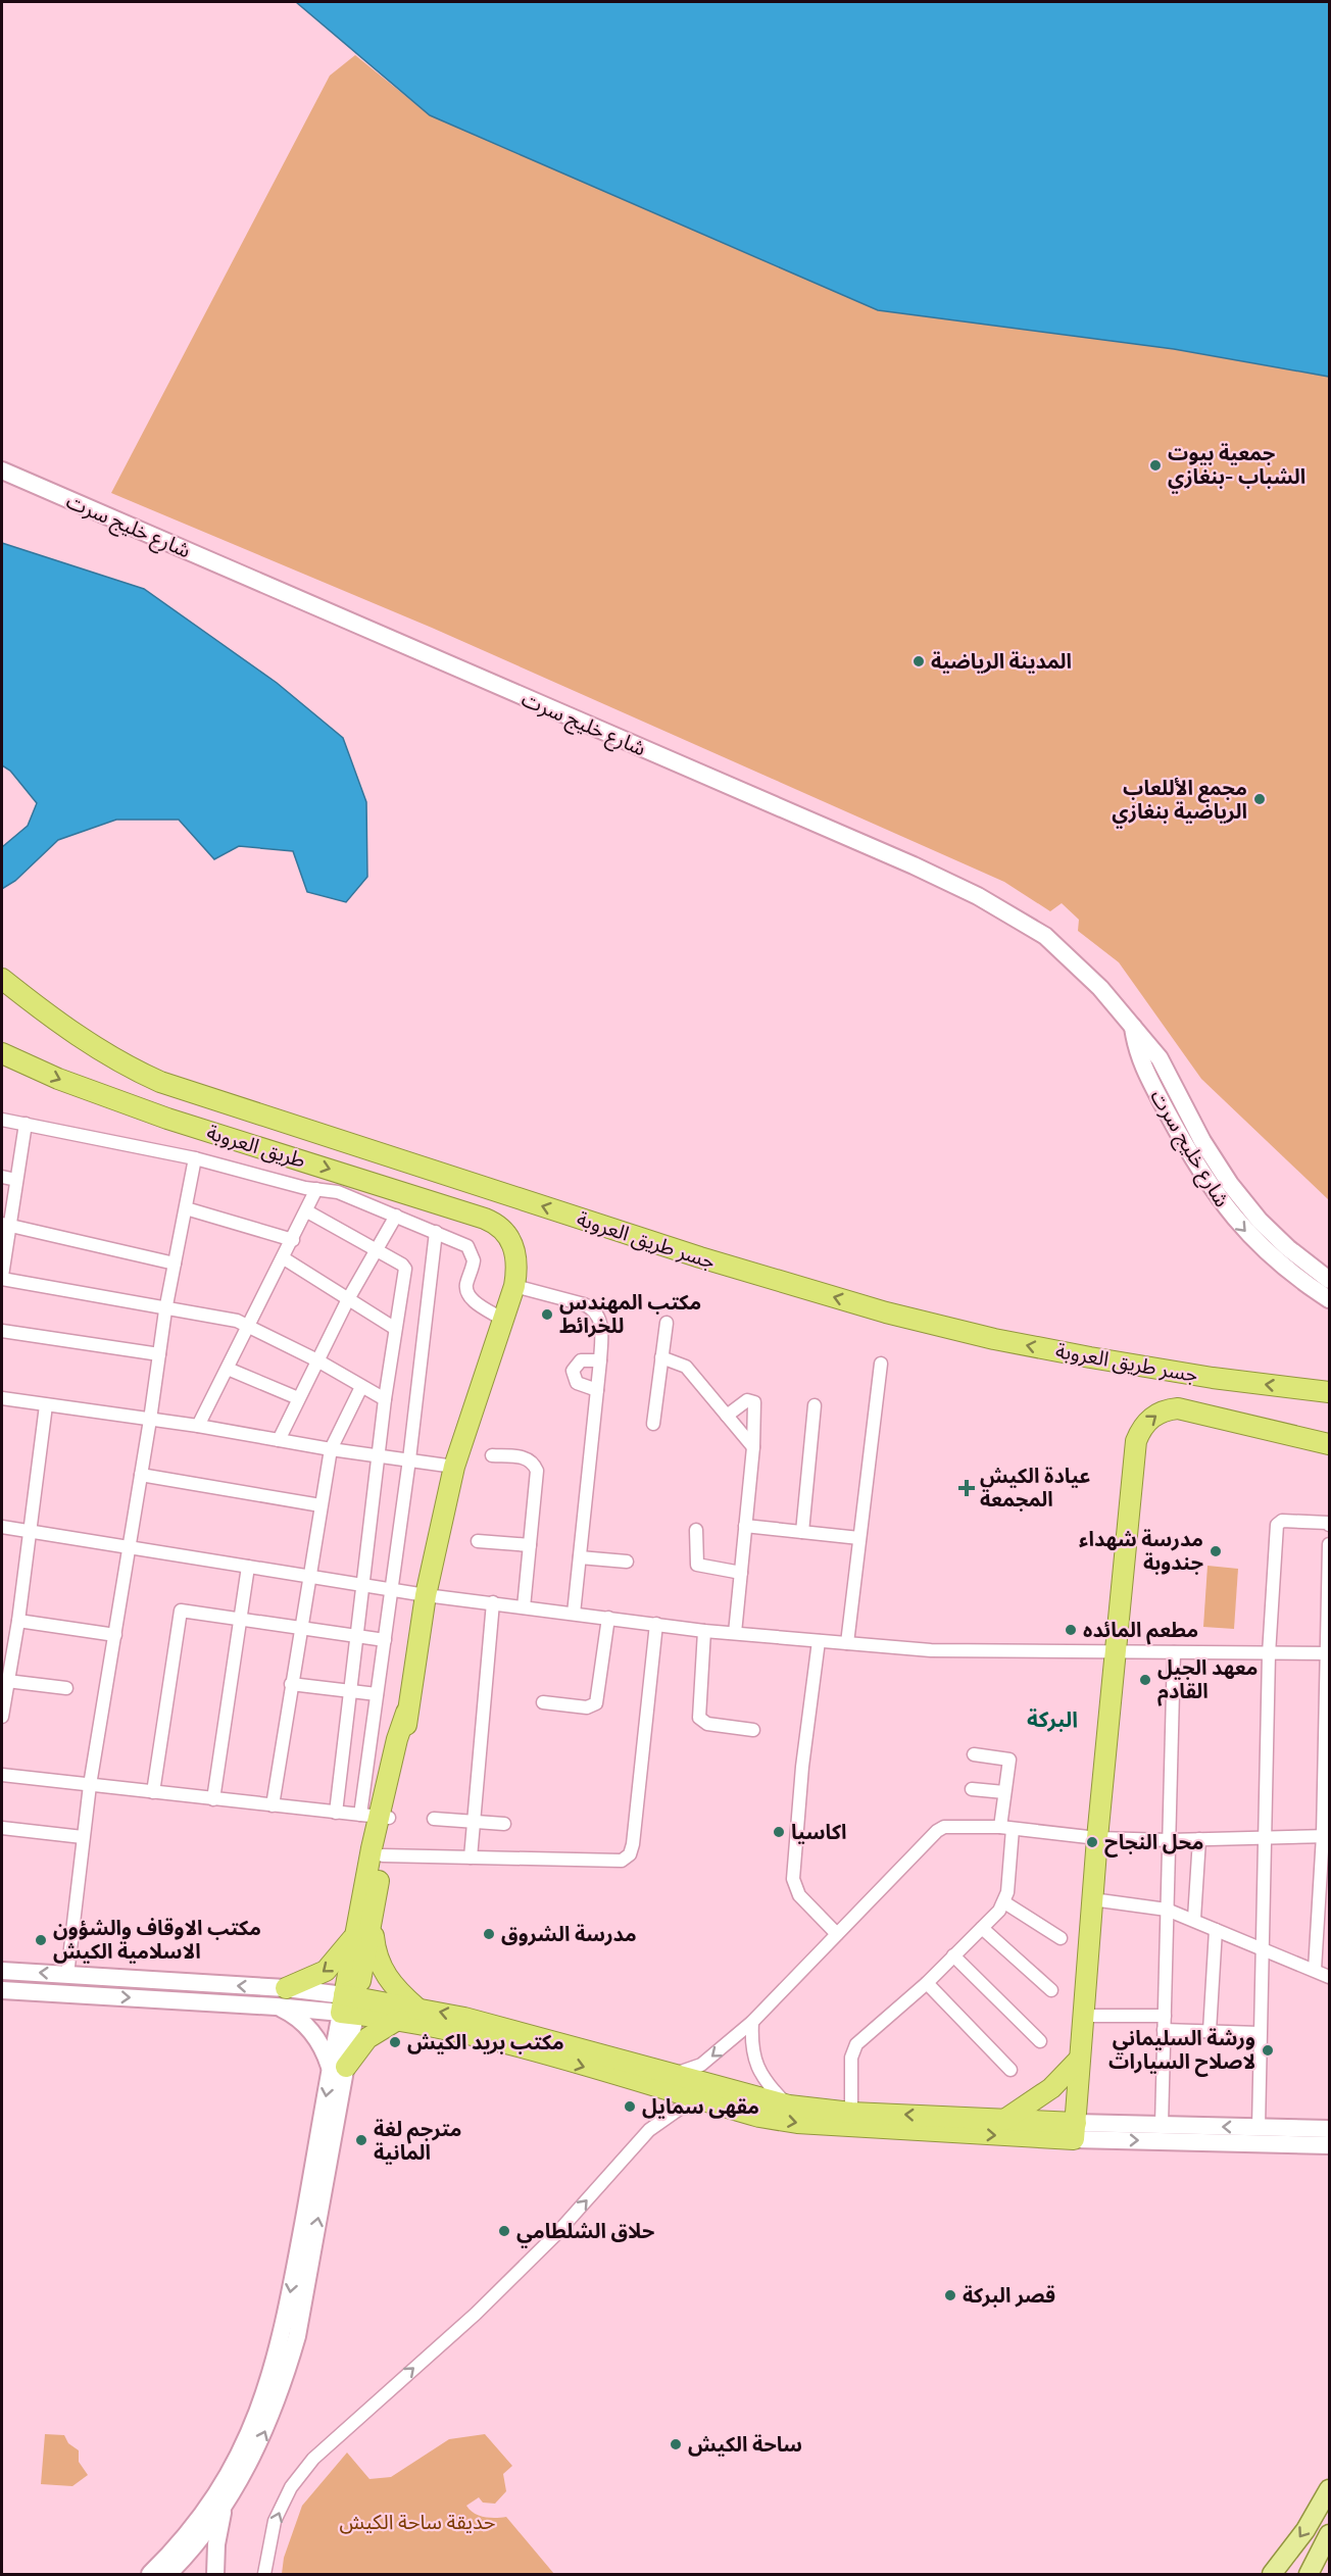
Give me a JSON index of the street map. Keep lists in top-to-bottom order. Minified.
{"streets":{"highway":["طريق العروبة","جسر طريق العروبة"],"main road":["شارع خليج سرت"]},"one_way":["طريق العروبة","جسر طريق العروبة"],"districts":["البركة"],"parks":["حديقة ساحة الكيش"],"places":{"other":["جمعية بيوت الشباب -بنغازي","المدينة الرياضية","مجمع الأللعاب الرياضية بنغازي","مكتب المهندس للخرائط","مدرسة شهداء جندوبة","مطعم المائده","معهد الجيل القادم","اكاسيا","محل النجاح","مدرسة الشروق","مكتب الاوقاف والشؤون الاسلامية الكيش","مكتب بريد الكيش","ورشة السليماني لاصلاح السيارات","مقهى سمايل","مترجم لغة المانية","حلاق الشلطامي","قصر البركة","ساحة الكيش"],"health":["عيادة الكيش المجمعة"]}}
